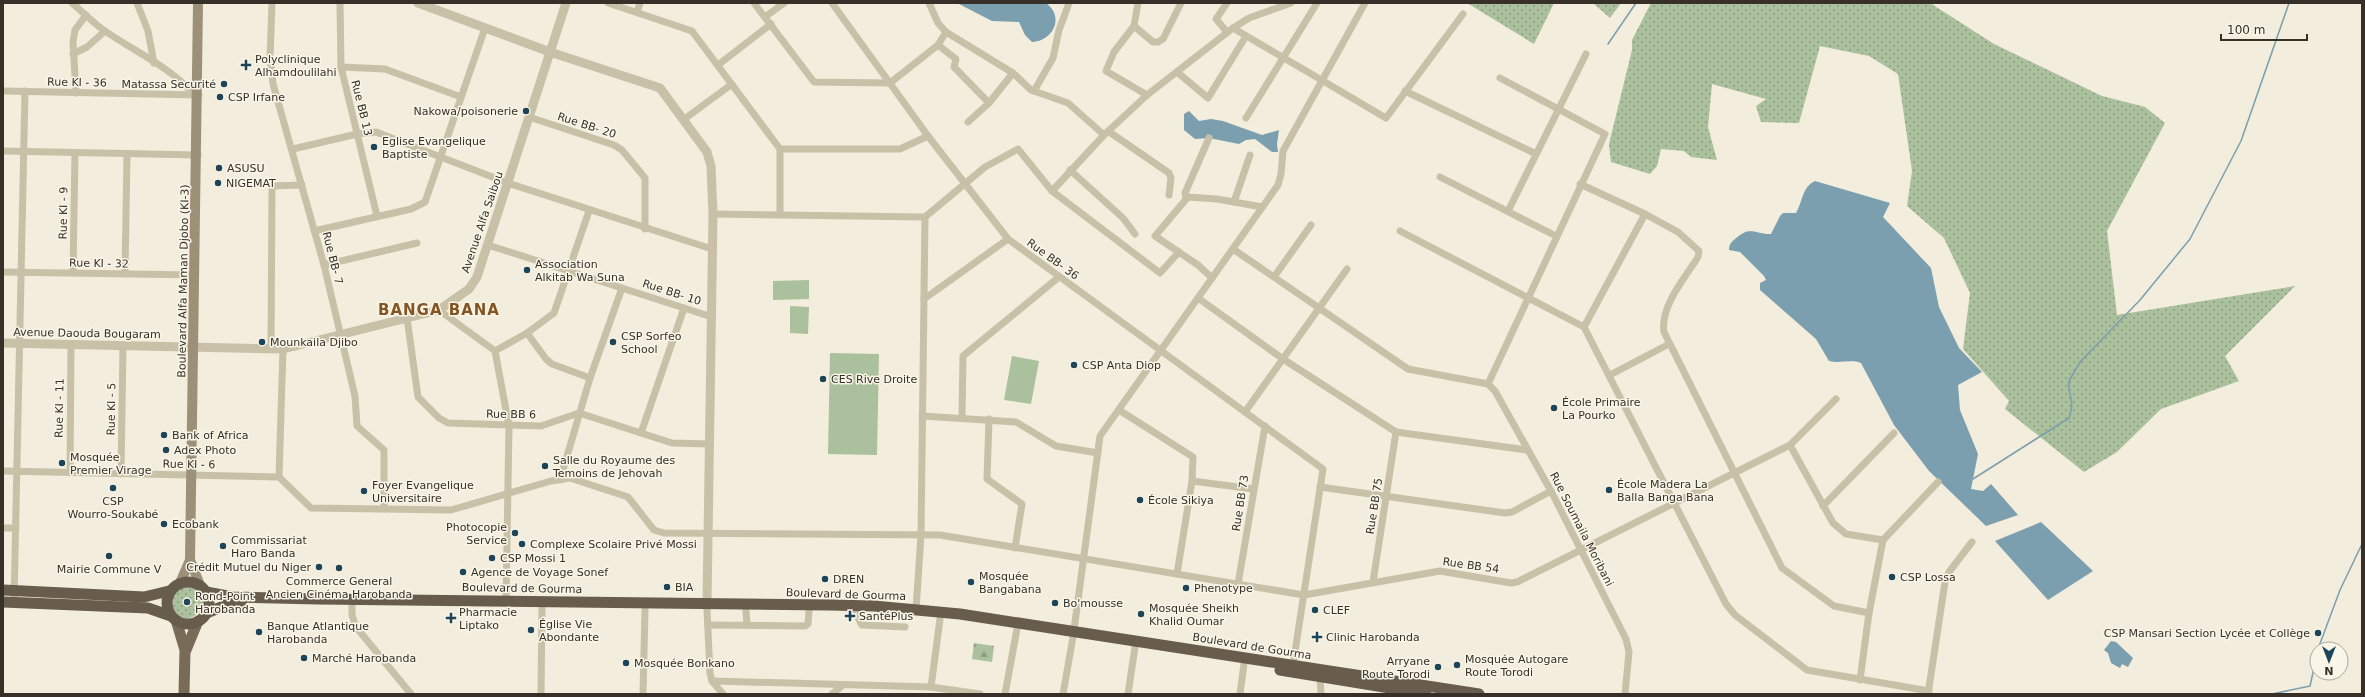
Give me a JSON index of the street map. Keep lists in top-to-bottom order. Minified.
{"streets":{"highway":["Boulevard de Gourma"],"main road":["Boulevard Alfa Maman Djobo (KI-3)"],"street":["Rue KI - 36","Rue BB 13","Rue BB- 20","Rue KI - 9","Avenue Alfa Saibou","Rue BB- 7","Rue BB- 36","Rue KI - 32","Rue BB- 10","Avenue Daouda Bougaram","Rue KI - 11","Rue KI - 5","Rue BB 6","Rue KI - 6","Rue BB 73","Rue BB 75","Rue Soumaila Moribani","Rue BB 54"]},"crossings":[["Rue KI - 36","Boulevard Alfa Maman Djobo (KI-3)"],["Rue BB- 20","Avenue Alfa Saibou"],["Rue KI - 9","Rue KI - 32"],["Avenue Alfa Saibou","Rue BB- 7"],["Avenue Alfa Saibou","Boulevard Alfa Maman Djobo (KI-3)"],["Avenue Alfa Saibou","Rue BB- 10"],["Avenue Alfa Saibou","Avenue Daouda Bougaram"],["Avenue Alfa Saibou","Rue BB 6"],["Rue BB- 36","Rue BB 73"],["Rue KI - 32","Boulevard Alfa Maman Djobo (KI-3)"],["Boulevard Alfa Maman Djobo (KI-3)","Avenue Daouda Bougaram"],["Boulevard Alfa Maman Djobo (KI-3)","Rue KI - 6"],["Boulevard Alfa Maman Djobo (KI-3)","Boulevard de Gourma"],["Avenue Daouda Bougaram","Rue KI - 11"],["Avenue Daouda Bougaram","Rue KI - 5"],["Rue KI - 11","Rue KI - 6"],["Rue KI - 5","Rue KI - 6"],["Rue BB 75","Rue BB 54"],["Rue Soumaila Moribani","Rue BB 54"]],"districts":["BANGA BANA"],"places":{"health":["Polyclinique Alhamdoulilahi","SantéPlus","Pharmacie Liptako","Clinic Harobanda"],"other":["Matassa Securité","CSP Irfane","Nakowa/poisonerie","Eglise Evangelique Baptiste","ASUSU","NIGEMAT","Association Alkitab Wa Suna","Mounkaila Djibo","CSP Sorfeo School","CSP Anta Diop","CES Rive Droite","École Primaire La Pourko","Bank of Africa","Adex Photo","Mosquée Premier Virage","Salle du Royaume des Temoins de Jehovah","CSP Wourro-Soukabé","École Madera La Balla Banga Bana","Foyer Evangelique Universitaire","École Sikiya","Ecobank","Photocopie Service","Complexe Scolaire Privé Mossi","Commissariat Haro Banda","Mairie Commune V","CSP Mossi 1","Crédit Mutuel du Niger","Commerce General Ancien Cinéma Harobanda","Agence de Voyage Sonef","CSP Lossa","DREN","Mosquée Bangabana","BIA","Phenotype","Rond-Point Harobanda","Bo'mousse","CLEF","Mosquée Sheikh Khalid Oumar","Église Vie Abondante","Banque Atlantique Harobanda","CSP Mansari Section Lycée et Collège","Marché Harobanda","Mosquée Bonkano","Mosquée Autogare Route Torodi","Arryane Route Torodi"]},"scale_bar":"100 m","north":"bottom"}
